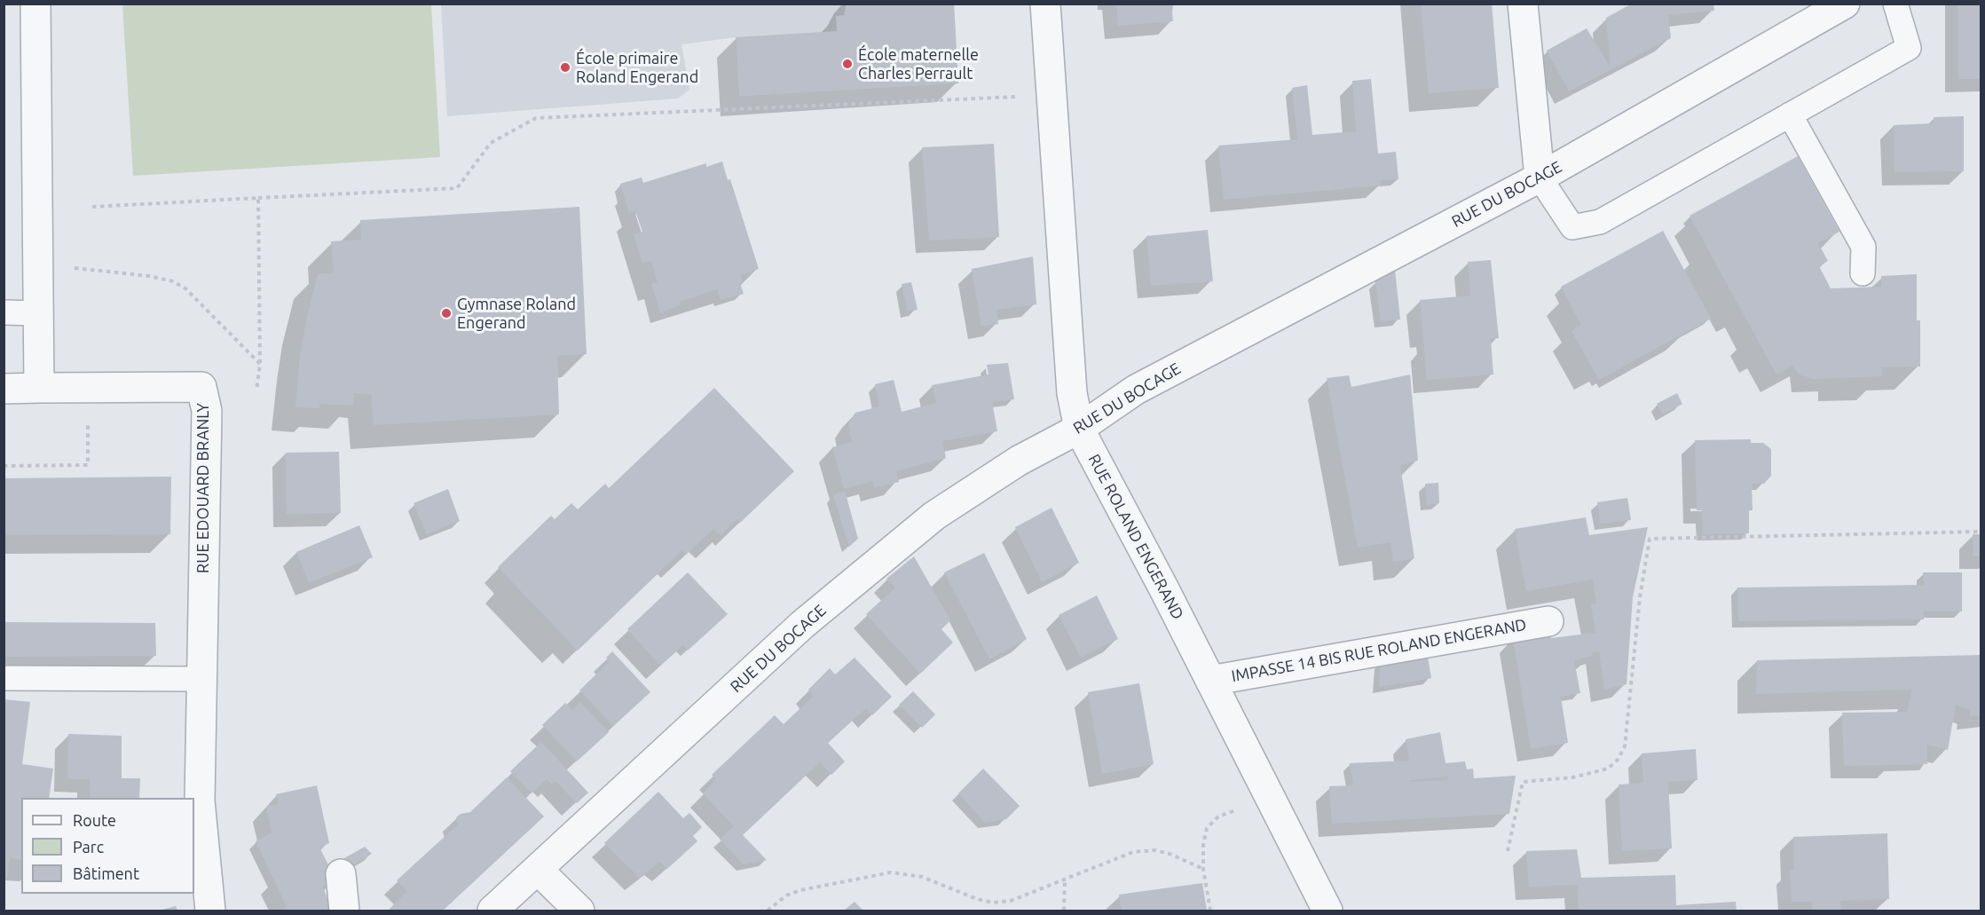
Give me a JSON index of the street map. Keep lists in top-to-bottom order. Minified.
{"streets":{"street":["RUE DU BOCAGE","RUE EDOUARD BRANLY","RUE ROLAND ENGERAND","IMPASSE 14 BIS RUE ROLAND ENGERAND"]},"crossings":[["RUE DU BOCAGE","RUE ROLAND ENGERAND"],["RUE ROLAND ENGERAND","IMPASSE 14 BIS RUE ROLAND ENGERAND"]],"places":["École maternelle Charles Perrault","École primaire Roland Engerand","Gymnase Roland Engerand"],"legend":["Route","Parc","Bâtiment"]}
